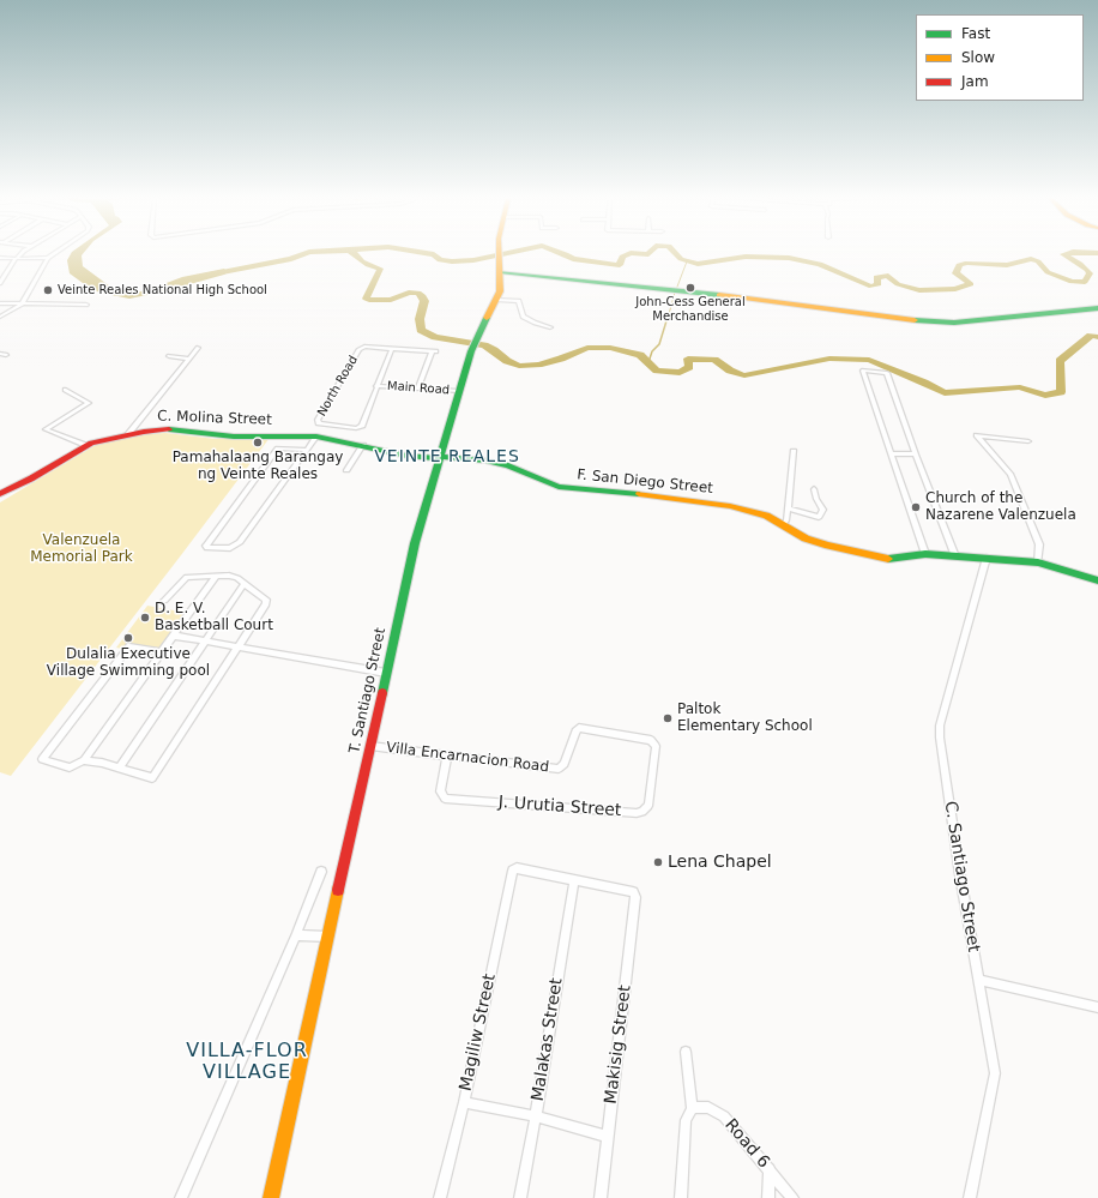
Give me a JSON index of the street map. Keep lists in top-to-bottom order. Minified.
{"streets":{"street":["North Road","Main Road","C. Molina Street","F. San Diego Street","T. Santiago Street","Villa Encarnacion Road","J. Urutia Street","C. Santiago Street","Magiliw Street","Malakas Street","Makisig Street","Road 6"]},"crossings":[["North Road","Main Road"],["Main Road","T. Santiago Street"],["C. Molina Street","F. San Diego Street"],["C. Molina Street","T. Santiago Street"],["F. San Diego Street","T. Santiago Street"],["F. San Diego Street","C. Santiago Street"],["T. Santiago Street","Villa Encarnacion Road"],["Villa Encarnacion Road","J. Urutia Street"],["Magiliw Street","Malakas Street"],["Magiliw Street","Makisig Street"],["Malakas Street","Makisig Street"]],"districts":["VEINTE REALES","VILLA-FLOR VILLAGE"],"parks":["Valenzuela Memorial Park"],"places":["John-Cess General Merchandise","Veinte Reales National High School","Pamahalaang Barangay ng Veinte Reales","Church of the Nazarene Valenzuela","D. E. V. Basketball Court","Dulalia Executive Village Swimming pool","Paltok Elementary School","Lena Chapel"],"legend":["Fast","Slow","Jam"]}
